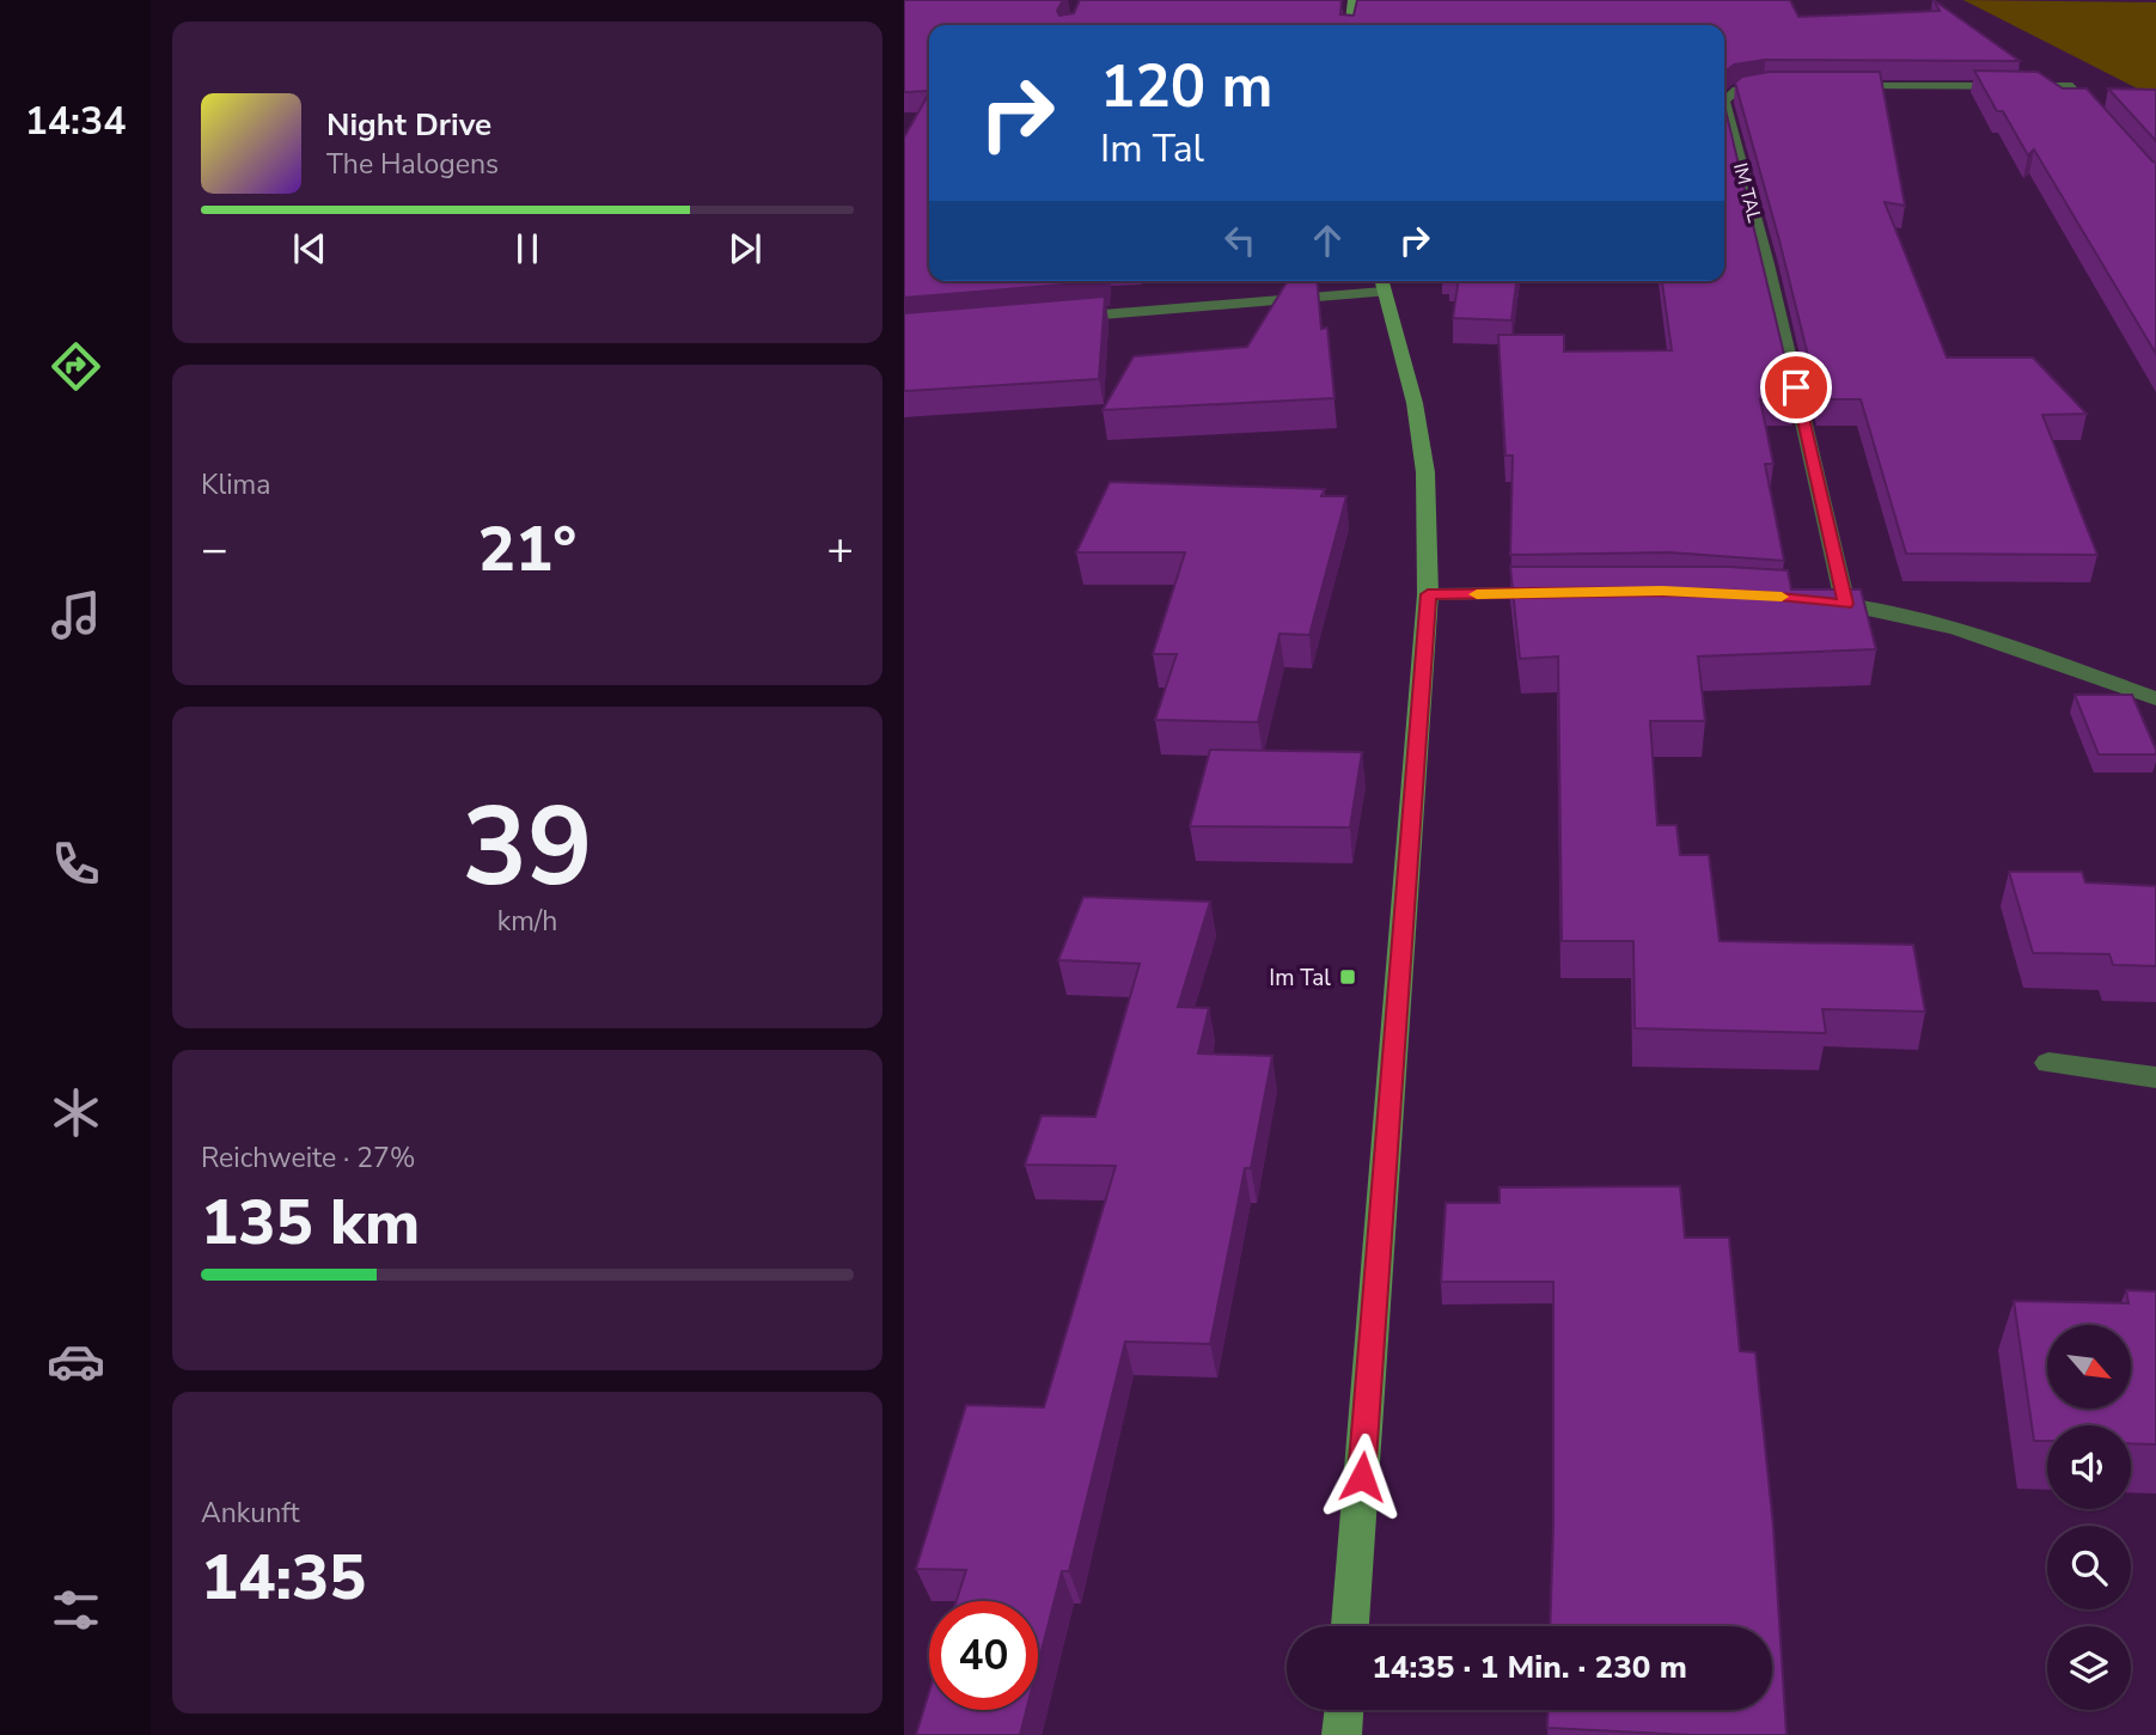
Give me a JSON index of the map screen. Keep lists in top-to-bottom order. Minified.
{"streets":{"street":["IM TAL"]},"places":{"transit":["Im Tal"]},"north":"bottom right","page":{"tabs":"14:34","turn":["120 m","Im Tal"],"song":["Night Drive","The Halogens"],"tile":["Klima",["39","km/h"],["Reichweite · 27%","135 km"],["Ankunft","14:35"]],"heat":["−","21°","+"],"limit":"40","trip":"14:35 · 1 Min. · 230 m"}}
